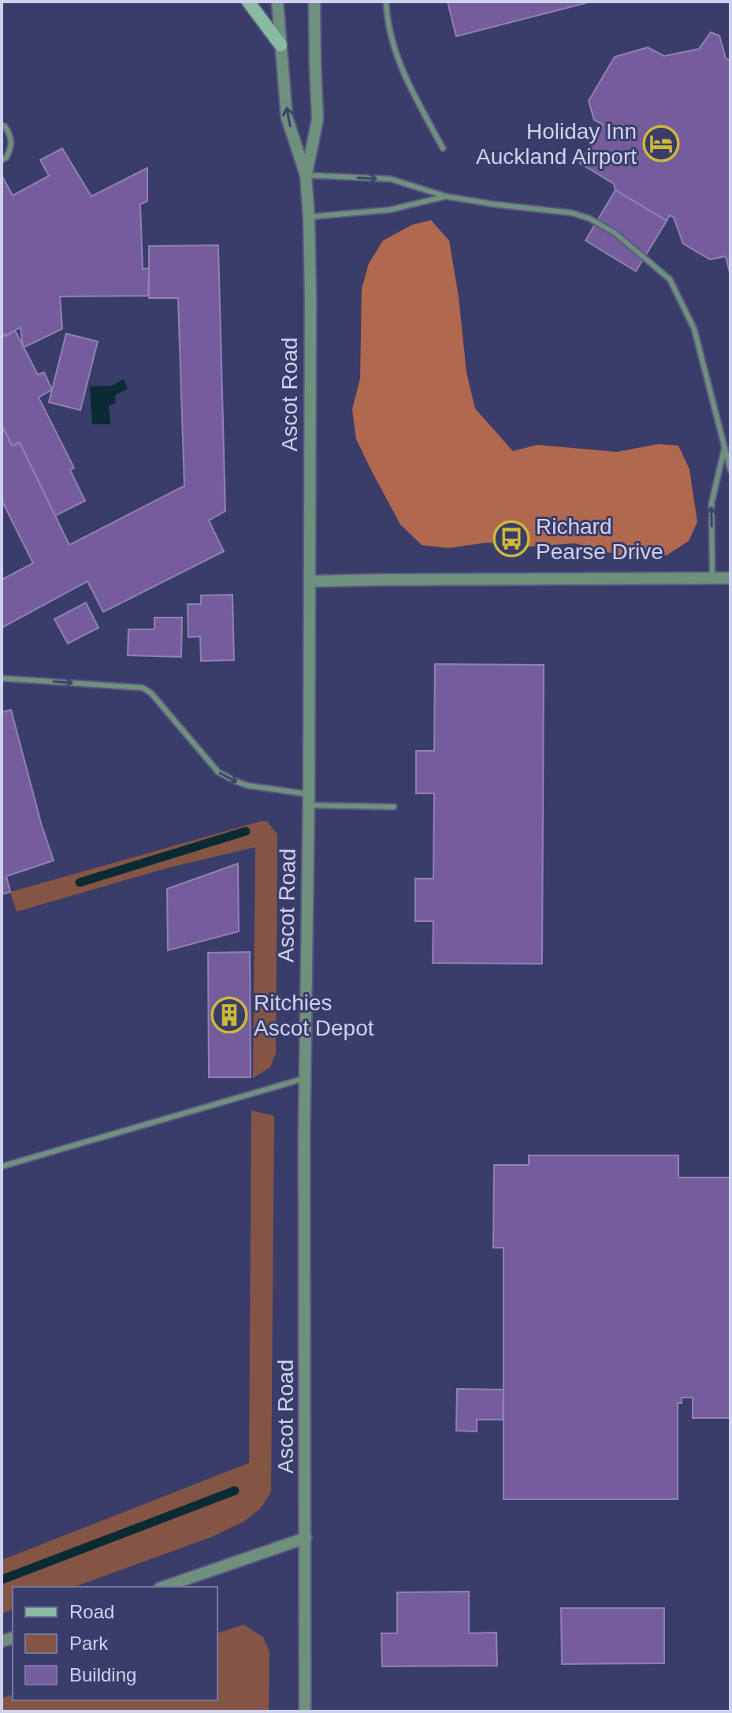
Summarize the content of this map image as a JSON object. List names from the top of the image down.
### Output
{
  "streets": {
    "street": ["Ascot Road"]
  },
  "places": {
    "hotel": ["Holiday Inn Auckland Airport"],
    "bus stop": ["Richard Pearse Drive"],
    "building": ["Ritchies Ascot Depot"]
  },
  "legend": ["Road", "Park", "Building"]
}
